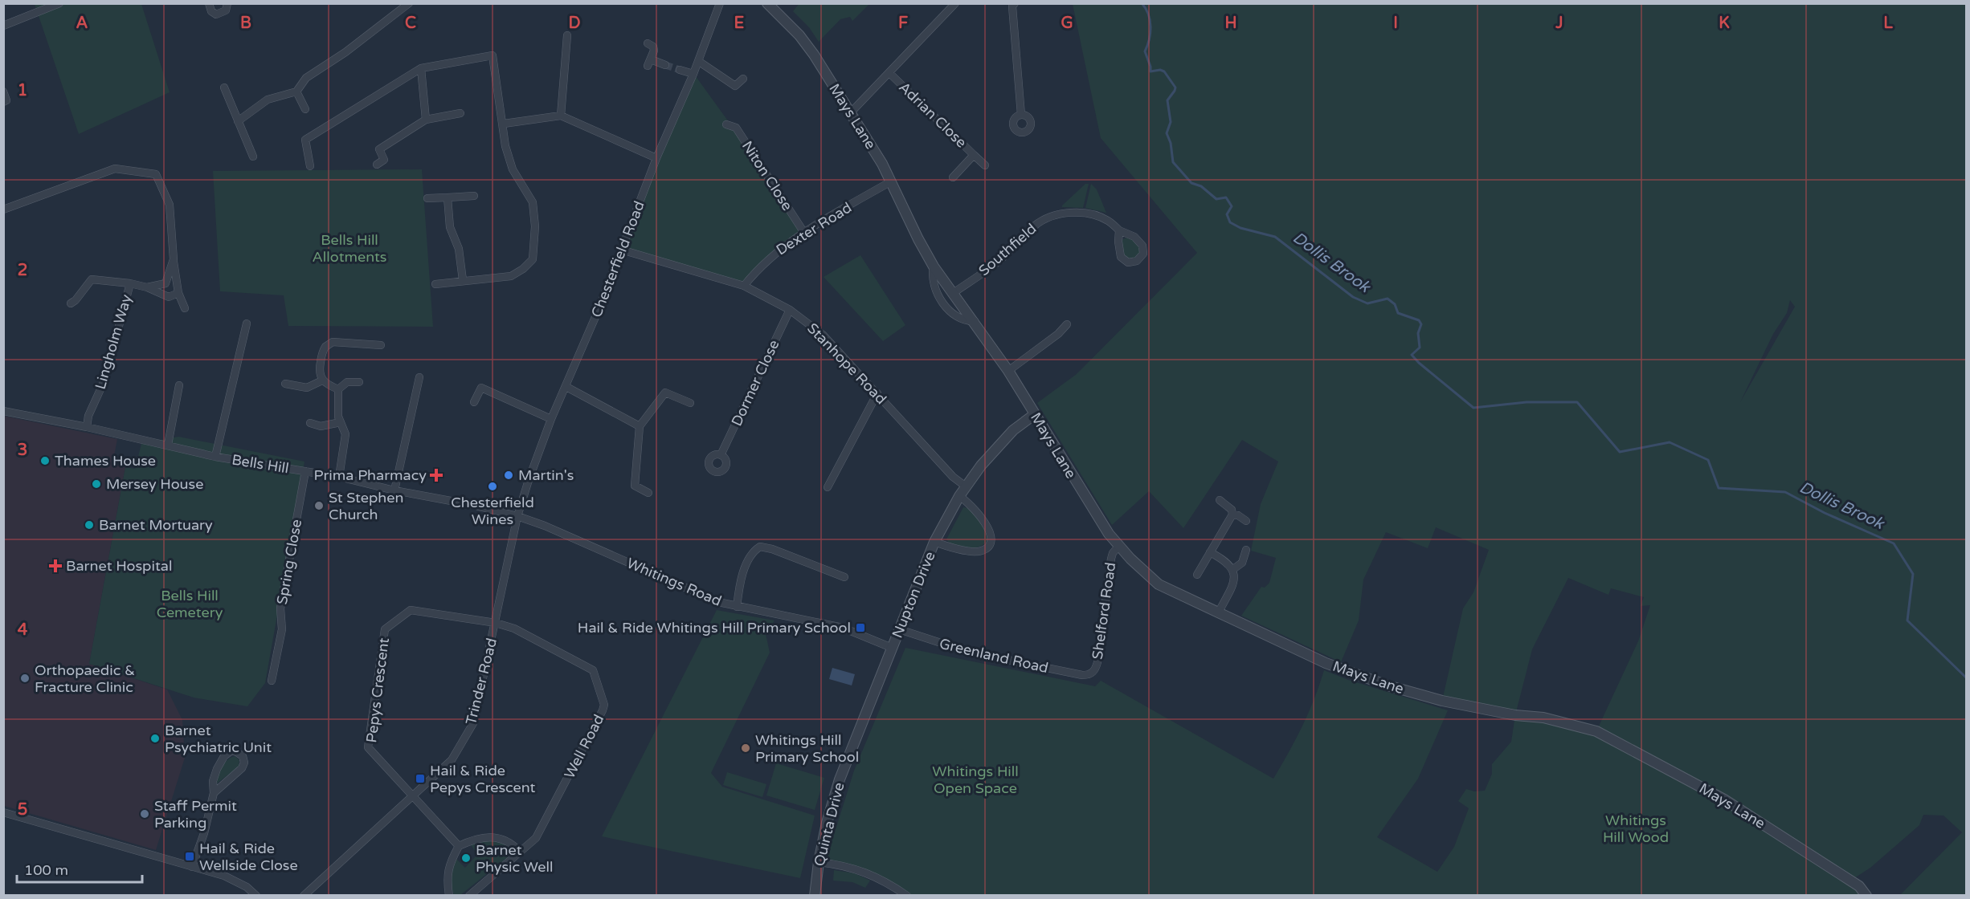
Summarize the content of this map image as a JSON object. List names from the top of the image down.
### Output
{
  "streets": {
    "street": [
      "Adrian Close",
      "Mays Lane",
      "Niton Close",
      "Dexter Road",
      "Southfield",
      "Chesterfield Road",
      "Lingholm Way",
      "Stanhope Road",
      "Dormer Close",
      "Bells Hill",
      "Spring Close",
      "Whitings Road",
      "Nupton Drive",
      "Shelford Road",
      "Greenland Road",
      "Trinder Road",
      "Pepys Crescent",
      "Well Road",
      "Quinta Drive"
    ]
  },
  "crossings": [
    ["Mays Lane", "Dexter Road"],
    ["Mays Lane", "Southfield"],
    ["Mays Lane", "Nupton Drive"],
    ["Mays Lane", "Shelford Road"],
    ["Niton Close", "Dexter Road"],
    ["Dexter Road", "Stanhope Road"],
    ["Chesterfield Road", "Stanhope Road"],
    ["Chesterfield Road", "Bells Hill"],
    ["Chesterfield Road", "Whitings Road"],
    ["Chesterfield Road", "Trinder Road"],
    ["Lingholm Way", "Bells Hill"],
    ["Stanhope Road", "Dormer Close"],
    ["Stanhope Road", "Nupton Drive"],
    ["Bells Hill", "Spring Close"],
    ["Bells Hill", "Whitings Road"],
    ["Bells Hill", "Trinder Road"],
    ["Whitings Road", "Nupton Drive"],
    ["Whitings Road", "Trinder Road"],
    ["Whitings Road", "Quinta Drive"],
    ["Nupton Drive", "Greenland Road"],
    ["Nupton Drive", "Quinta Drive"],
    ["Shelford Road", "Greenland Road"],
    ["Trinder Road", "Pepys Crescent"],
    ["Trinder Road", "Well Road"],
    ["Pepys Crescent", "Well Road"]
  ],
  "water": ["Dollis Brook"],
  "parks": [
    "Bells Hill Allotments",
    "Bells Hill Cemetery",
    "Whitings Hill Open Space",
    "Whitings Hill Wood"
  ],
  "places": {
    "other": [
      "Thames House",
      "Martin's",
      "Mersey House",
      "Chesterfield Wines",
      "St Stephen Church",
      "Barnet Mortuary",
      "Orthopaedic & Fracture Clinic",
      "Barnet Psychiatric Unit",
      "Whitings Hill Primary School",
      "Staff Permit Parking",
      "Barnet Physic Well"
    ],
    "health": ["Prima Pharmacy", "Barnet Hospital"],
    "transit": ["Hail & Ride Whitings Hill Primary School", "Hail & Ride Pepys Crescent", "Hail & Ride Wellside Close"]
  },
  "scale_bar": "100 m",
  "grid": {
    "columns": [
      "A",
      "B",
      "C",
      "D",
      "E",
      "F",
      "G",
      "H",
      "I",
      "J",
      "K",
      "L"
    ],
    "rows": [
      "1",
      "2",
      "3",
      "4",
      "5"
    ]
  }
}
